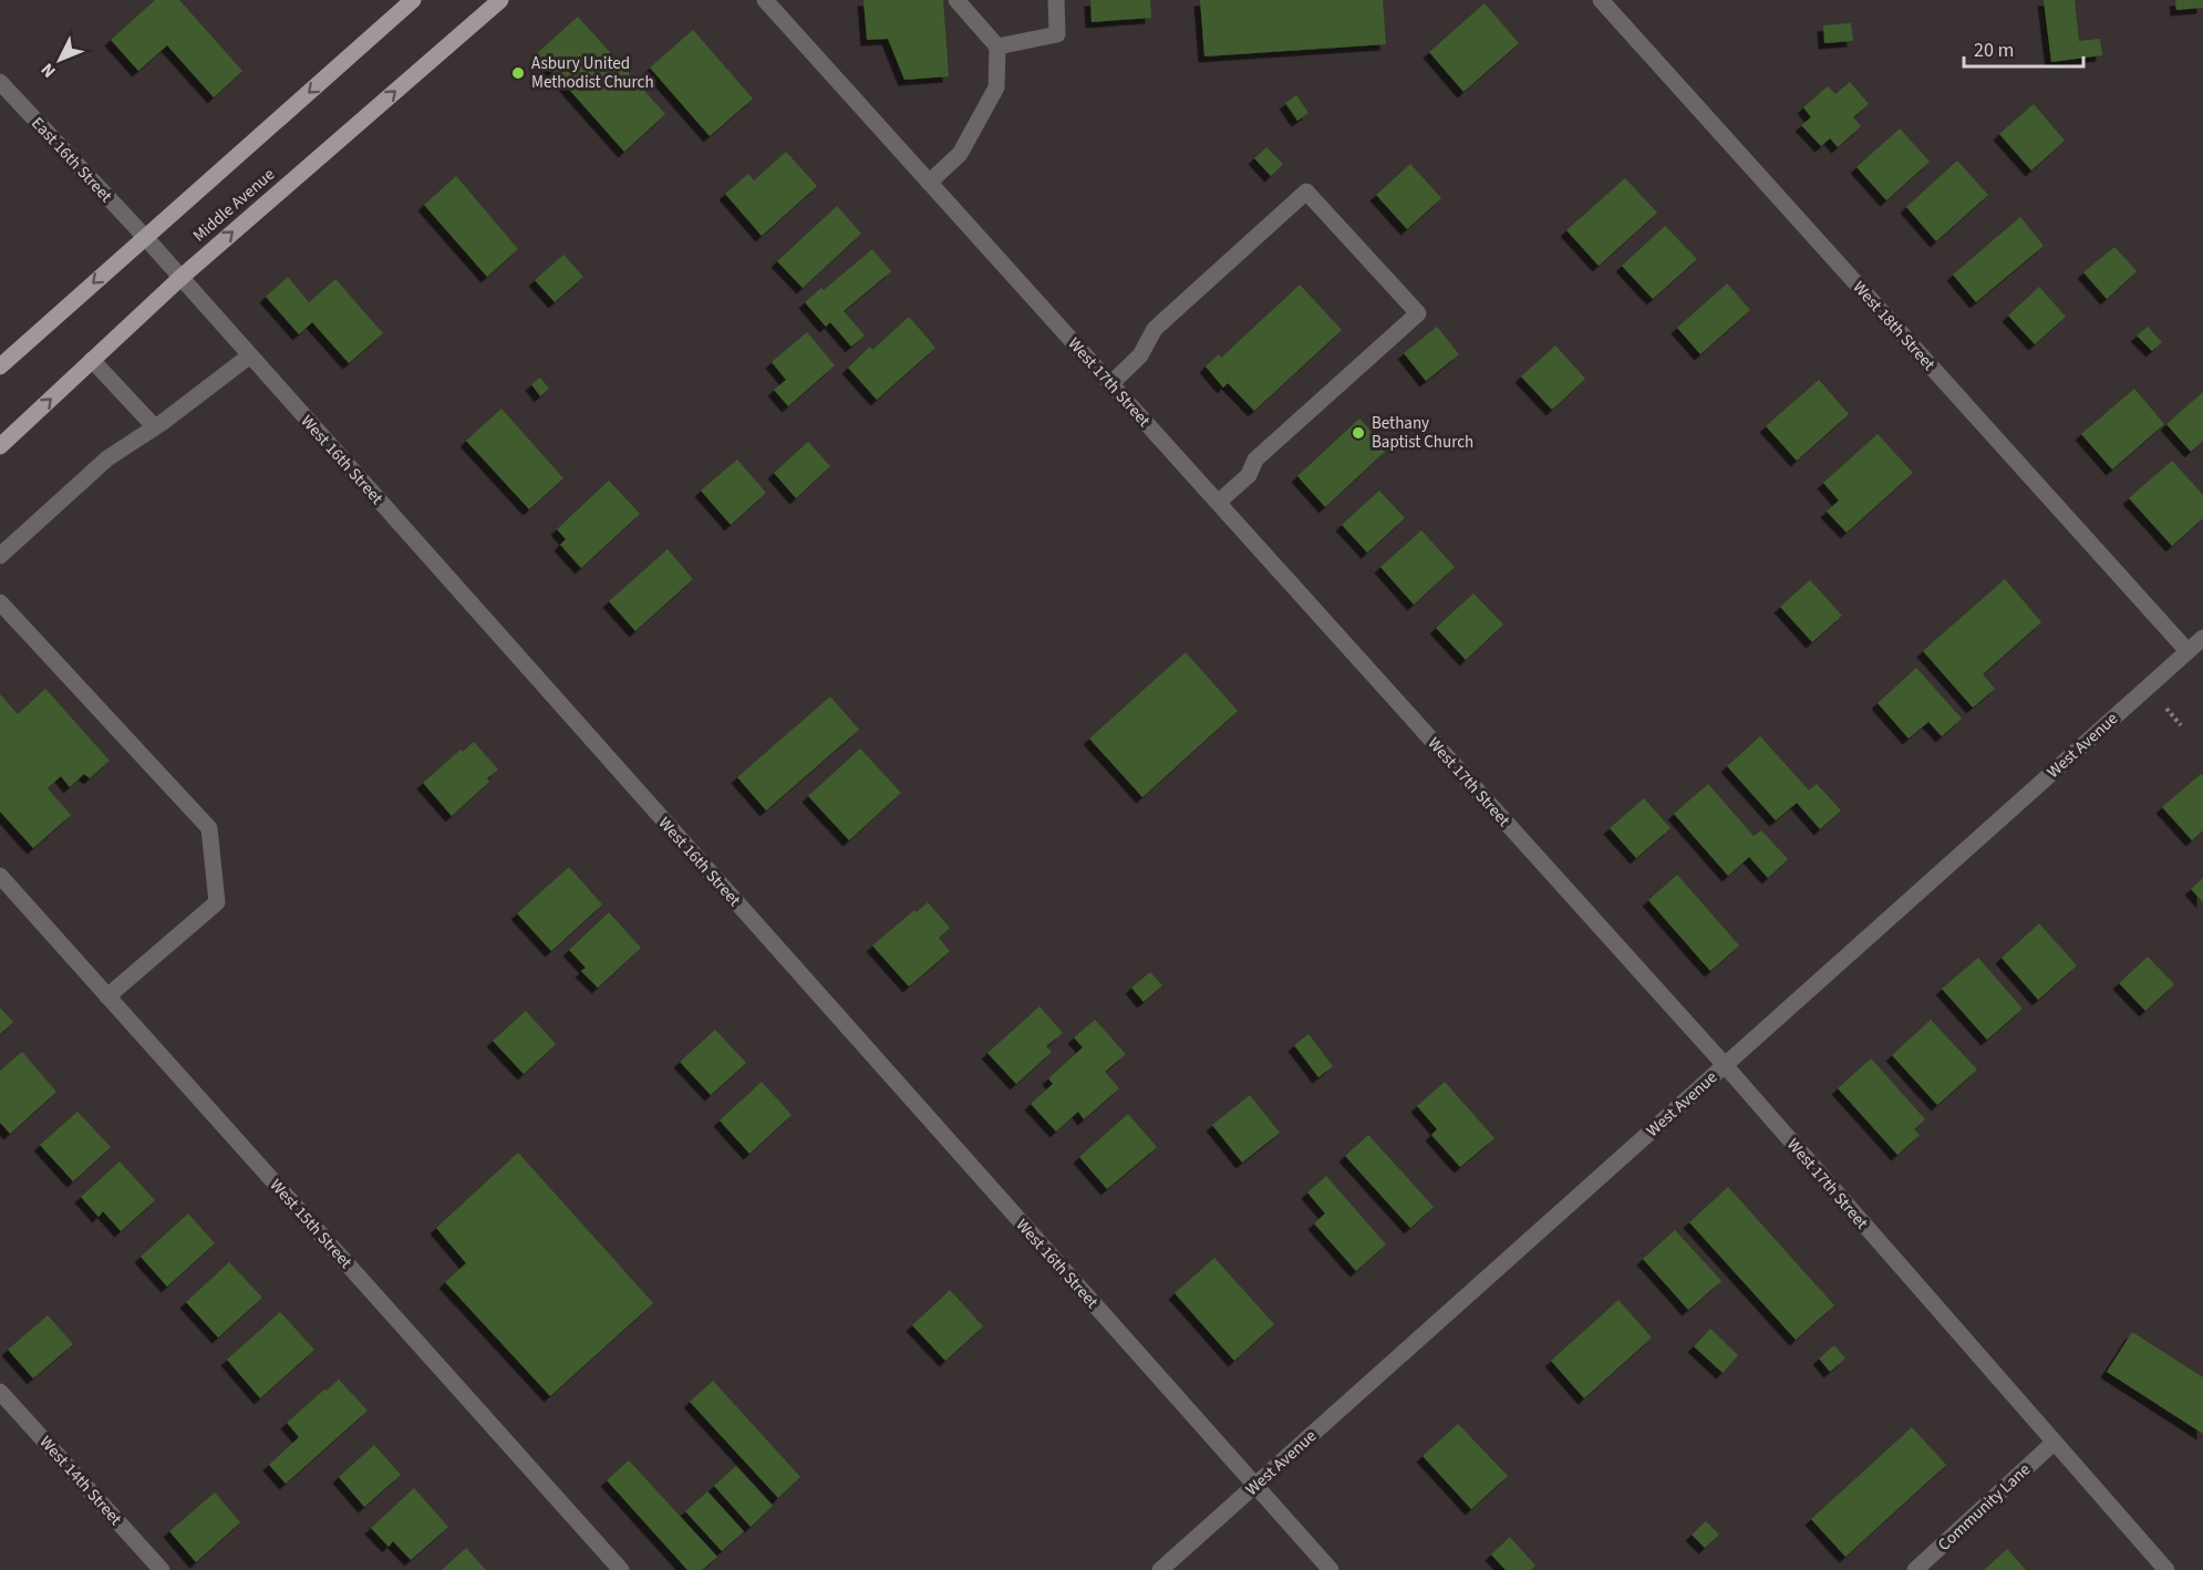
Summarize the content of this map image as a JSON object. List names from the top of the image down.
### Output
{
  "streets": {
    "main road": ["Middle Avenue"],
    "street": [
      "East 16th Street",
      "West 18th Street",
      "West 17th Street",
      "West 16th Street",
      "West Avenue",
      "West 15th Street",
      "West 14th Street",
      "Community Lane"
    ]
  },
  "crossings": [
    ["East 16th Street", "Middle Avenue"],
    ["East 16th Street", "West 16th Street"],
    ["Middle Avenue", "West 16th Street"],
    ["West 18th Street", "West Avenue"],
    ["West 17th Street", "West Avenue"],
    ["West 17th Street", "Community Lane"],
    ["West 16th Street", "West Avenue"]
  ],
  "places": ["Asbury United Methodist Church", "Bethany Baptist Church"],
  "scale_bar": "20 m",
  "north": "bottom left"
}
